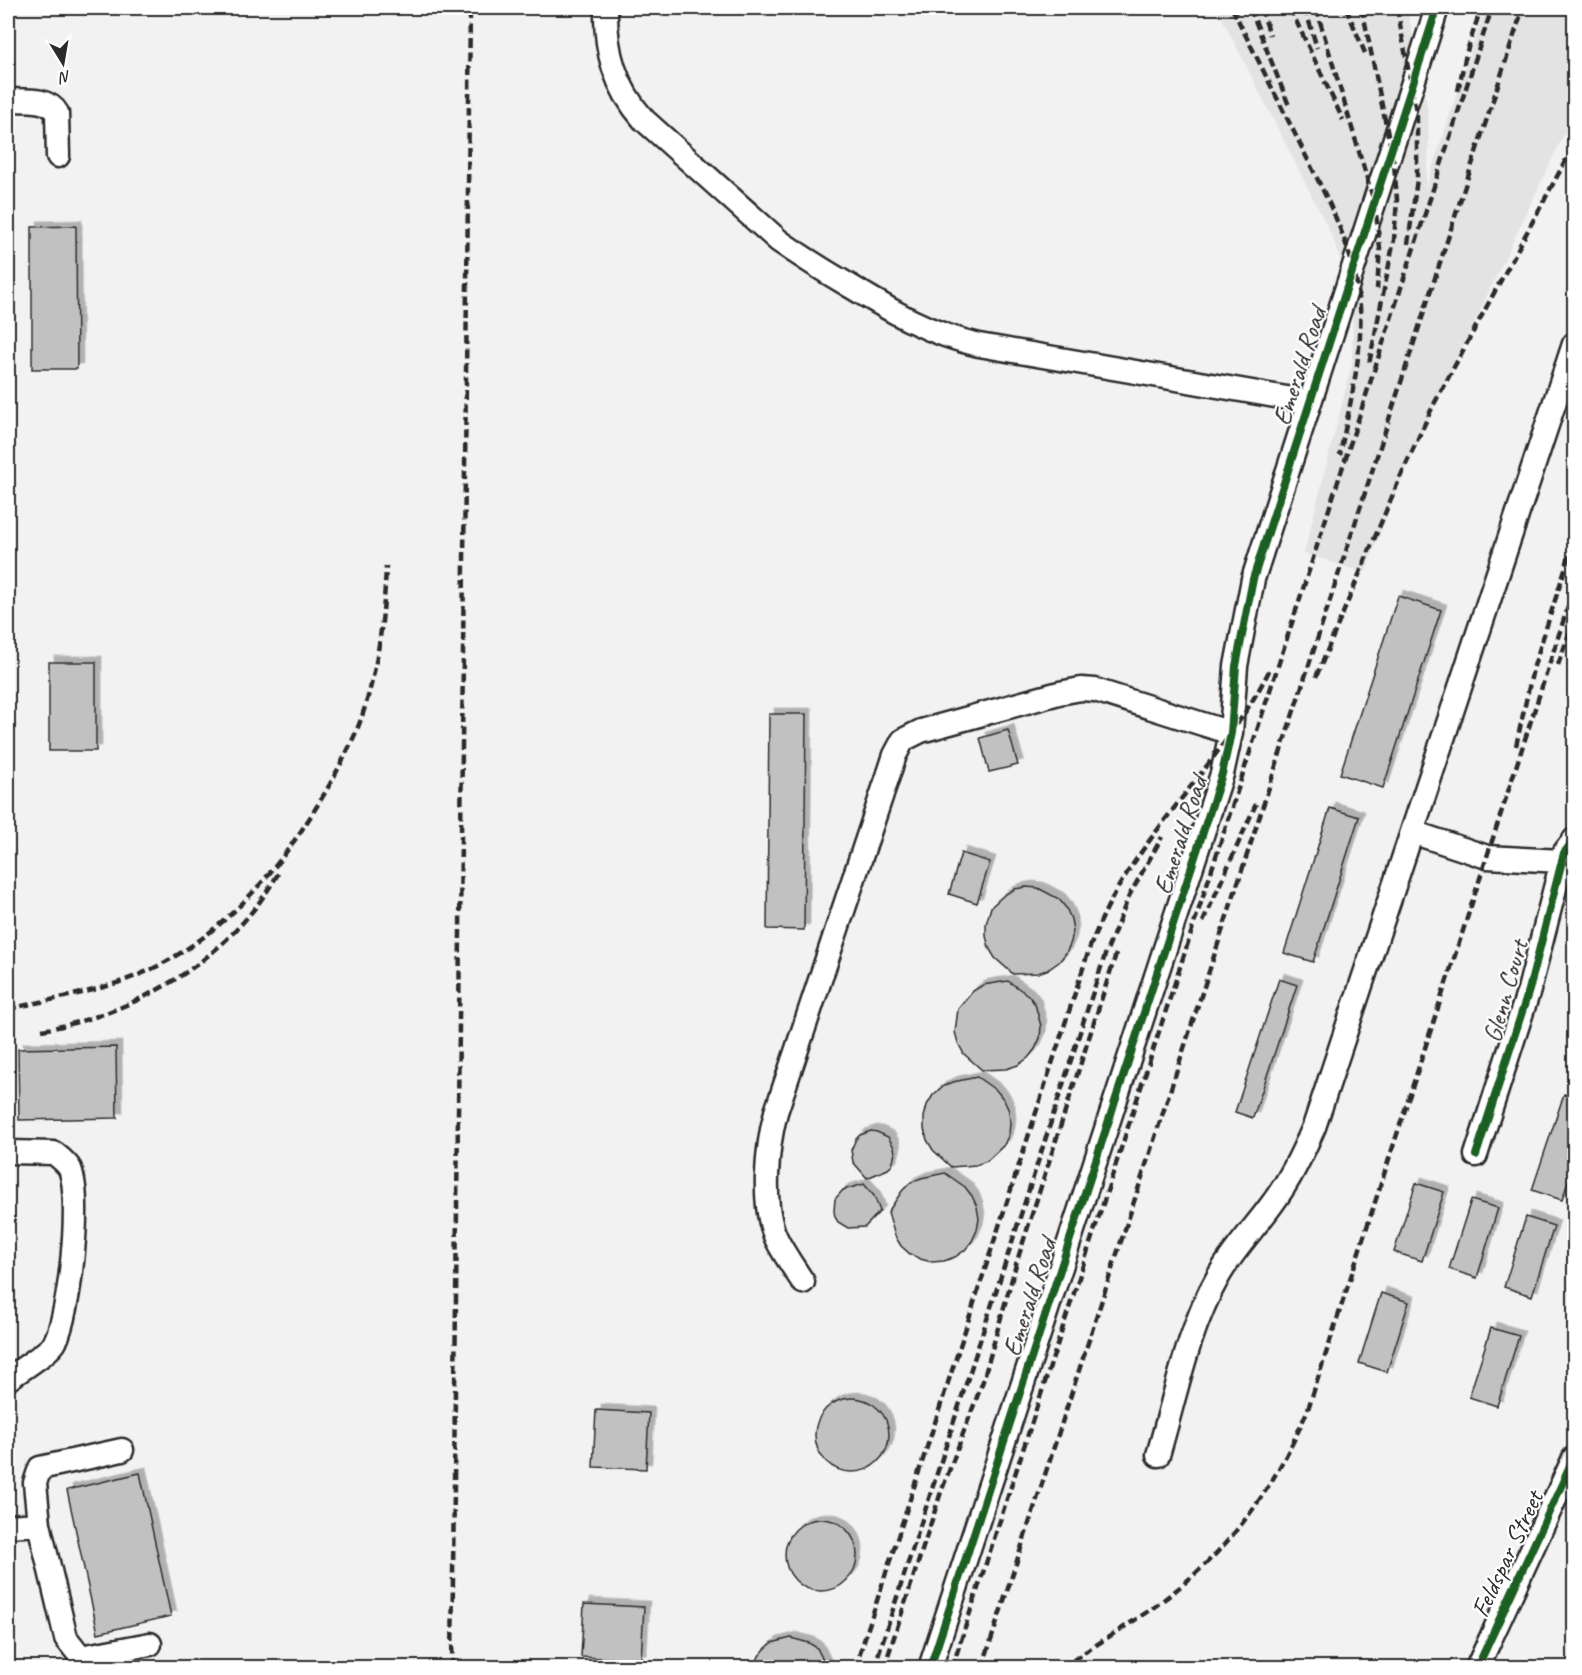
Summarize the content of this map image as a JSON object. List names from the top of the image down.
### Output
{
  "streets": {
    "street": ["Emerald Road", "Glenn Court", "Feldspar Street"]
  },
  "north": "bottom"
}
